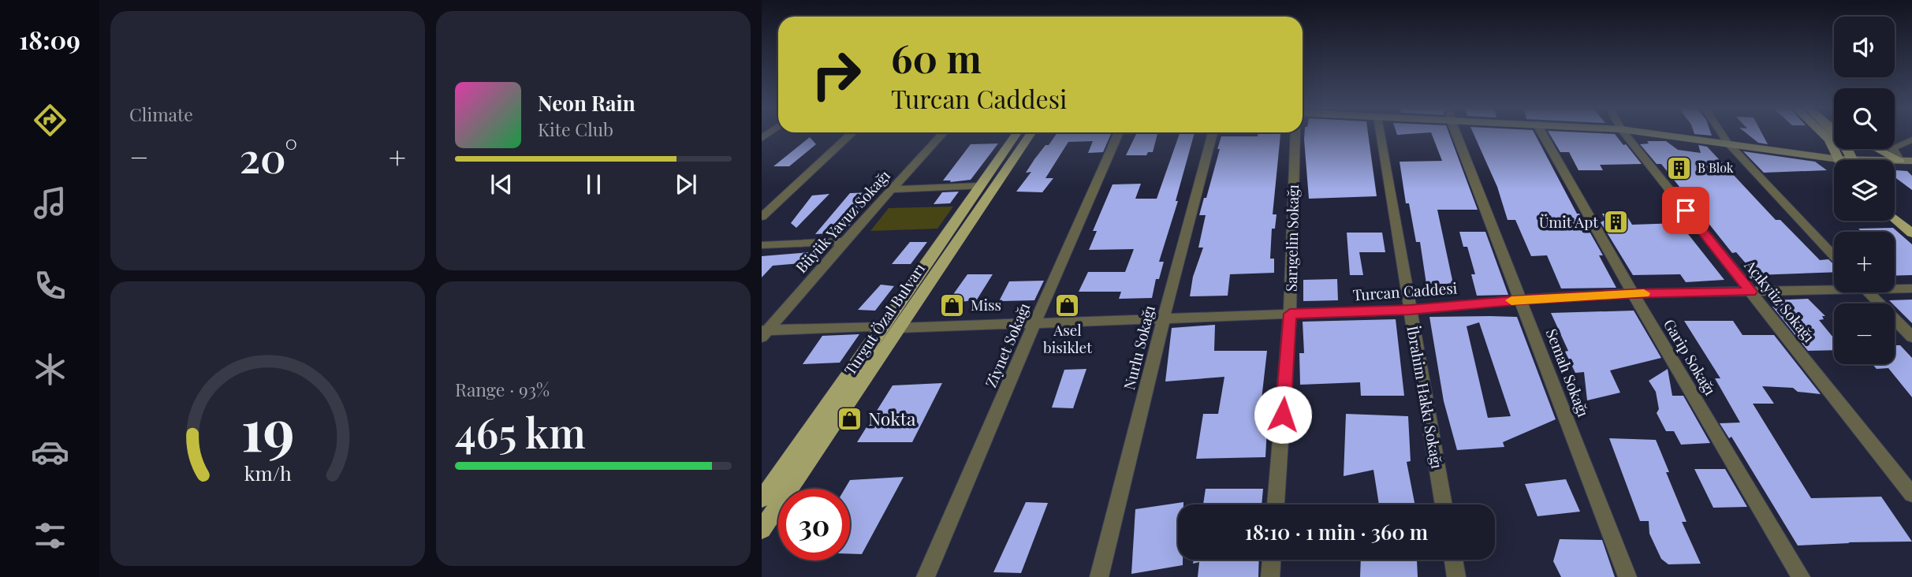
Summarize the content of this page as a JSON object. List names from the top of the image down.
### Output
{
  "streets": {
    "main road": ["Turgut Özal Bulvarı"],
    "street": [
      "Büyük Yavuz Sokağı",
      "Sarıgelin Sokağı",
      "Turcan Caddesi",
      "Açıkyüz Sokağı",
      "Ziynet Sokağı",
      "Nurlu Sokağı",
      "Garip Sokağı",
      "Semah Sokağı",
      "İbrahim Hakkı Sokağı"
    ]
  },
  "crossings": [
    ["Sarıgelin Sokağı", "Turcan Caddesi"],
    ["Turcan Caddesi", "Açıkyüz Sokağı"],
    ["Turcan Caddesi", "Turgut Özal Bulvarı"],
    ["Turcan Caddesi", "Ziynet Sokağı"],
    ["Turcan Caddesi", "Nurlu Sokağı"],
    ["Turcan Caddesi", "Garip Sokağı"],
    ["Turcan Caddesi", "Semah Sokağı"],
    ["Turcan Caddesi", "İbrahim Hakkı Sokağı"]
  ],
  "places": {
    "building": ["B Blok", "Ümit Apt"],
    "shop": ["Miss", "Asel bisiklet", "Nokta"]
  },
  "page": {
    "tabs": "18:09",
    "tile": [
      "Climate",
      ["Range · 93%", "465 km"]
    ],
    "map_buttons": ["+", "−"],
    "turn": ["60 m", "Turcan Caddesi"],
    "song": ["Neon Rain", "Kite Club"],
    "heat": ["−", "20°", "+"],
    "limit": "30",
    "trip": "18:10 · 1 min · 360 m",
    "gauge": ["19", "km/h"]
  }
}
